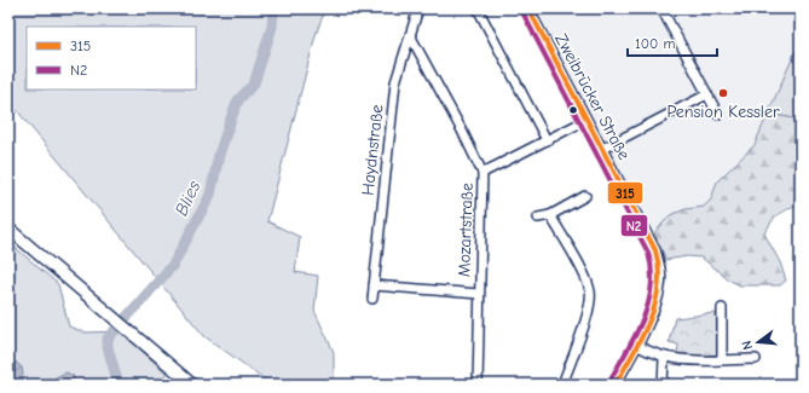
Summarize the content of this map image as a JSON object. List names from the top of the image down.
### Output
{
  "streets": {
    "street": ["Zweibrücker Straße", "Haydnstraße", "Mozartstraße"]
  },
  "crossings": [
    ["Haydnstraße", "Mozartstraße"]
  ],
  "water": ["Blies"],
  "places": ["Pension Kessler"],
  "lines": ["transit line 315", "transit line N2"],
  "legend": ["315", "N2"],
  "scale_bar": "100 m",
  "north": "left"
}
